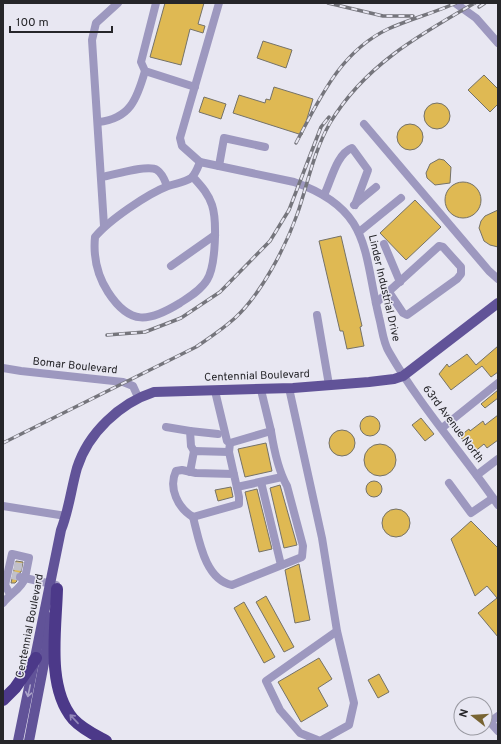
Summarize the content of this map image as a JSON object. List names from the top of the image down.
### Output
{
  "streets": {
    "main road": ["Centennial Boulevard"],
    "street": ["Linder Industrial Drive", "Bomar Boulevard", "63rd Avenue North"]
  },
  "crossings": [
    ["Linder Industrial Drive", "Centennial Boulevard"],
    ["Linder Industrial Drive", "63rd Avenue North"],
    ["Bomar Boulevard", "Centennial Boulevard"],
    ["Centennial Boulevard", "63rd Avenue North"]
  ],
  "scale_bar": "100 m",
  "north": "left"
}
